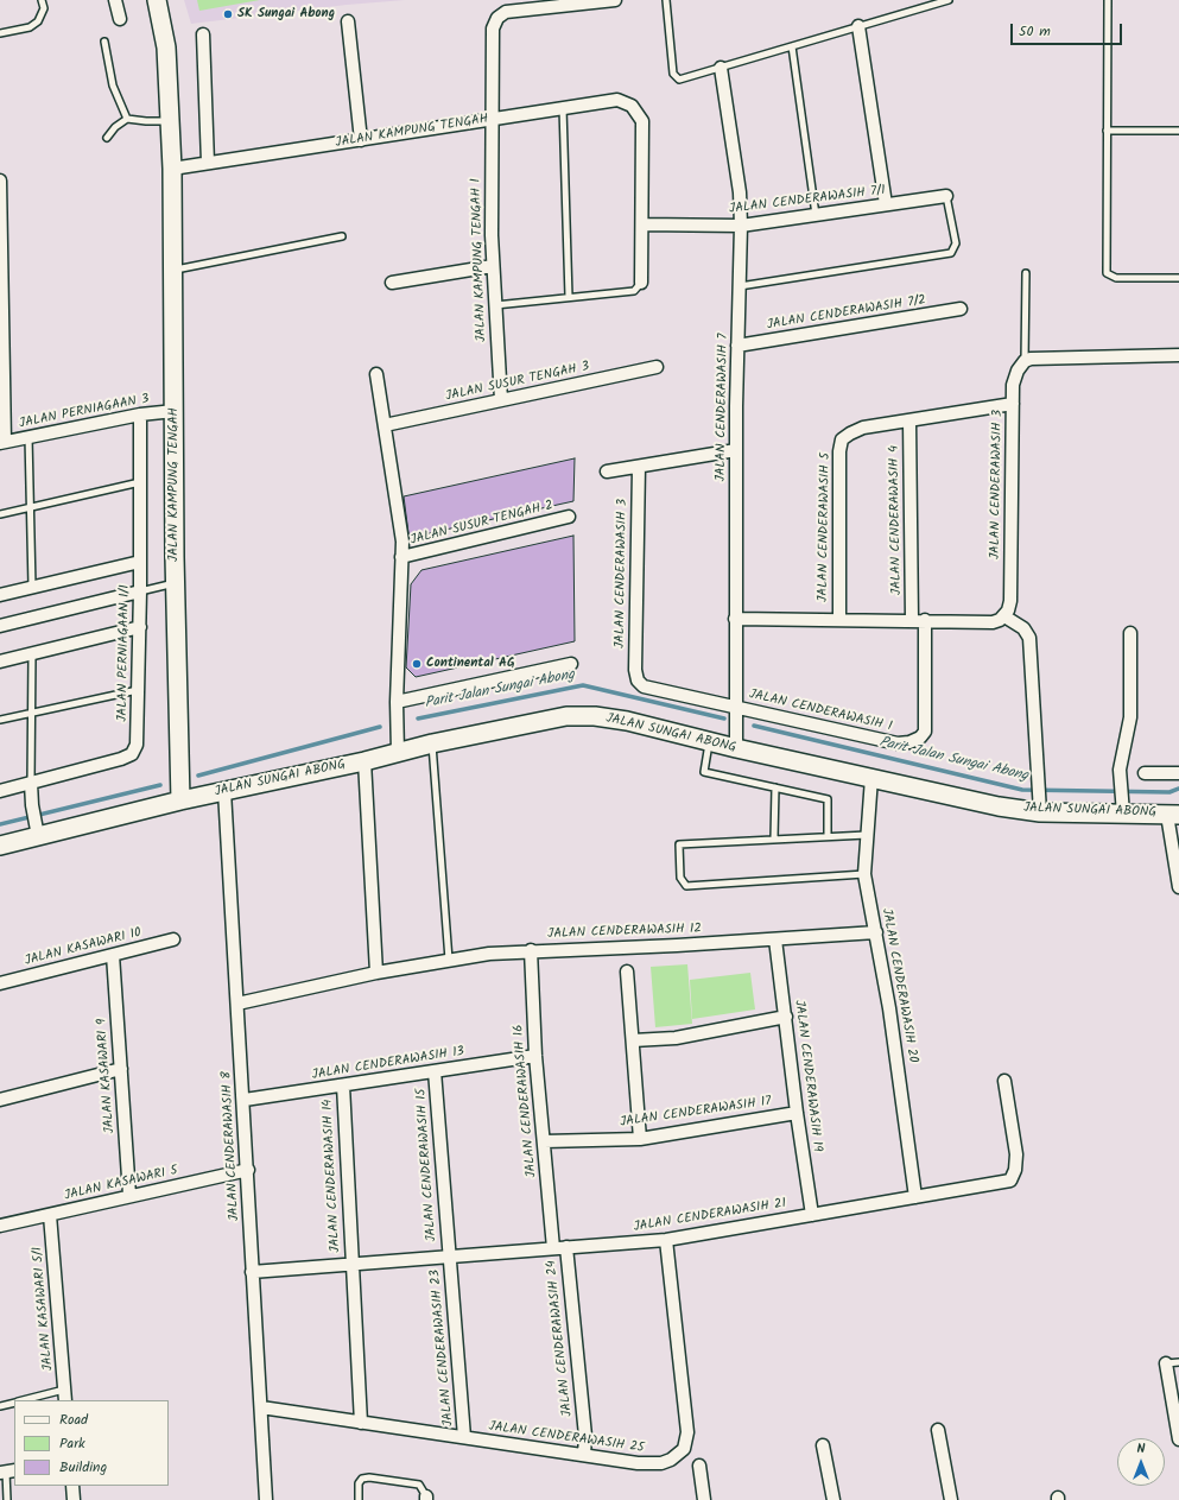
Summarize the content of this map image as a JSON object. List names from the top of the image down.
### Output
{
  "streets": {
    "street": [
      "JALAN KAMPUNG TENGAH",
      "JALAN CENDERAWASIH 7/1",
      "JALAN KAMPUNG TENGAH 1",
      "JALAN CENDERAWASIH 7/2",
      "JALAN SUSUR TENGAH 3",
      "JALAN CENDERAWASIH 7",
      "JALAN PERNIAGAAN 3",
      "JALAN CENDERAWASIH 3",
      "JALAN CENDERAWASIH 4",
      "JALAN SUSUR TENGAH 2",
      "JALAN CENDERAWASIH 5",
      "JALAN PERNIAGAAN 1/1",
      "JALAN CENDERAWASIH 1",
      "JALAN SUNGAI ABONG",
      "JALAN CENDERAWASIH 12",
      "JALAN KASAWARI 10",
      "JALAN CENDERAWASIH 20",
      "JALAN CENDERAWASIH 13",
      "JALAN KASAWARI 9",
      "JALAN CENDERAWASIH 19",
      "JALAN CENDERAWASIH 16",
      "JALAN CENDERAWASIH 17",
      "JALAN CENDERAWASIH 8",
      "JALAN CENDERAWASIH 15",
      "JALAN CENDERAWASIH 14",
      "JALAN KASAWARI 5",
      "JALAN CENDERAWASIH 21",
      "JALAN KASAWARI 5/1",
      "JALAN CENDERAWASIH 24",
      "JALAN CENDERAWASIH 23",
      "JALAN CENDERAWASIH 25"
    ]
  },
  "crossings": [
    ["JALAN KAMPUNG TENGAH", "JALAN CENDERAWASIH 7/1"],
    ["JALAN KAMPUNG TENGAH", "JALAN KAMPUNG TENGAH 1"],
    ["JALAN KAMPUNG TENGAH", "JALAN PERNIAGAAN 3"],
    ["JALAN KAMPUNG TENGAH", "JALAN SUNGAI ABONG"],
    ["JALAN CENDERAWASIH 7/1", "JALAN CENDERAWASIH 7"],
    ["JALAN KAMPUNG TENGAH 1", "JALAN SUSUR TENGAH 3"],
    ["JALAN CENDERAWASIH 7/2", "JALAN CENDERAWASIH 7"],
    ["JALAN CENDERAWASIH 7", "JALAN CENDERAWASIH 1"],
    ["JALAN CENDERAWASIH 7", "JALAN SUNGAI ABONG"],
    ["JALAN PERNIAGAAN 3", "JALAN PERNIAGAAN 1/1"],
    ["JALAN CENDERAWASIH 3", "JALAN CENDERAWASIH 5"],
    ["JALAN CENDERAWASIH 3", "JALAN CENDERAWASIH 1"],
    ["JALAN CENDERAWASIH 4", "JALAN CENDERAWASIH 5"],
    ["JALAN SUNGAI ABONG", "JALAN CENDERAWASIH 20"],
    ["JALAN SUNGAI ABONG", "JALAN CENDERAWASIH 8"],
    ["JALAN CENDERAWASIH 12", "JALAN CENDERAWASIH 20"],
    ["JALAN CENDERAWASIH 12", "JALAN CENDERAWASIH 19"],
    ["JALAN CENDERAWASIH 12", "JALAN CENDERAWASIH 16"],
    ["JALAN CENDERAWASIH 12", "JALAN CENDERAWASIH 8"],
    ["JALAN KASAWARI 10", "JALAN KASAWARI 9"],
    ["JALAN CENDERAWASIH 20", "JALAN CENDERAWASIH 21"],
    ["JALAN CENDERAWASIH 13", "JALAN CENDERAWASIH 16"],
    ["JALAN CENDERAWASIH 13", "JALAN CENDERAWASIH 8"],
    ["JALAN CENDERAWASIH 13", "JALAN CENDERAWASIH 15"],
    ["JALAN CENDERAWASIH 13", "JALAN CENDERAWASIH 14"],
    ["JALAN KASAWARI 9", "JALAN KASAWARI 5"],
    ["JALAN CENDERAWASIH 19", "JALAN CENDERAWASIH 17"],
    ["JALAN CENDERAWASIH 19", "JALAN CENDERAWASIH 21"],
    ["JALAN CENDERAWASIH 16", "JALAN CENDERAWASIH 17"],
    ["JALAN CENDERAWASIH 16", "JALAN CENDERAWASIH 21"],
    ["JALAN CENDERAWASIH 8", "JALAN KASAWARI 5"],
    ["JALAN CENDERAWASIH 8", "JALAN CENDERAWASIH 21"],
    ["JALAN CENDERAWASIH 8", "JALAN CENDERAWASIH 25"],
    ["JALAN CENDERAWASIH 15", "JALAN CENDERAWASIH 21"],
    ["JALAN CENDERAWASIH 15", "JALAN CENDERAWASIH 23"],
    ["JALAN CENDERAWASIH 14", "JALAN CENDERAWASIH 21"],
    ["JALAN CENDERAWASIH 14", "JALAN CENDERAWASIH 25"],
    ["JALAN KASAWARI 5", "JALAN KASAWARI 5/1"],
    ["JALAN CENDERAWASIH 21", "JALAN CENDERAWASIH 24"],
    ["JALAN CENDERAWASIH 21", "JALAN CENDERAWASIH 23"],
    ["JALAN CENDERAWASIH 21", "JALAN CENDERAWASIH 25"],
    ["JALAN CENDERAWASIH 24", "JALAN CENDERAWASIH 25"],
    ["JALAN CENDERAWASIH 23", "JALAN CENDERAWASIH 25"]
  ],
  "water": ["Parit Jalan Sungai Abong"],
  "places": ["SK Sungai Abong", "Continental AG"],
  "legend": ["Road", "Park", "Building"],
  "scale_bar": "50 m",
  "north": "top"
}
